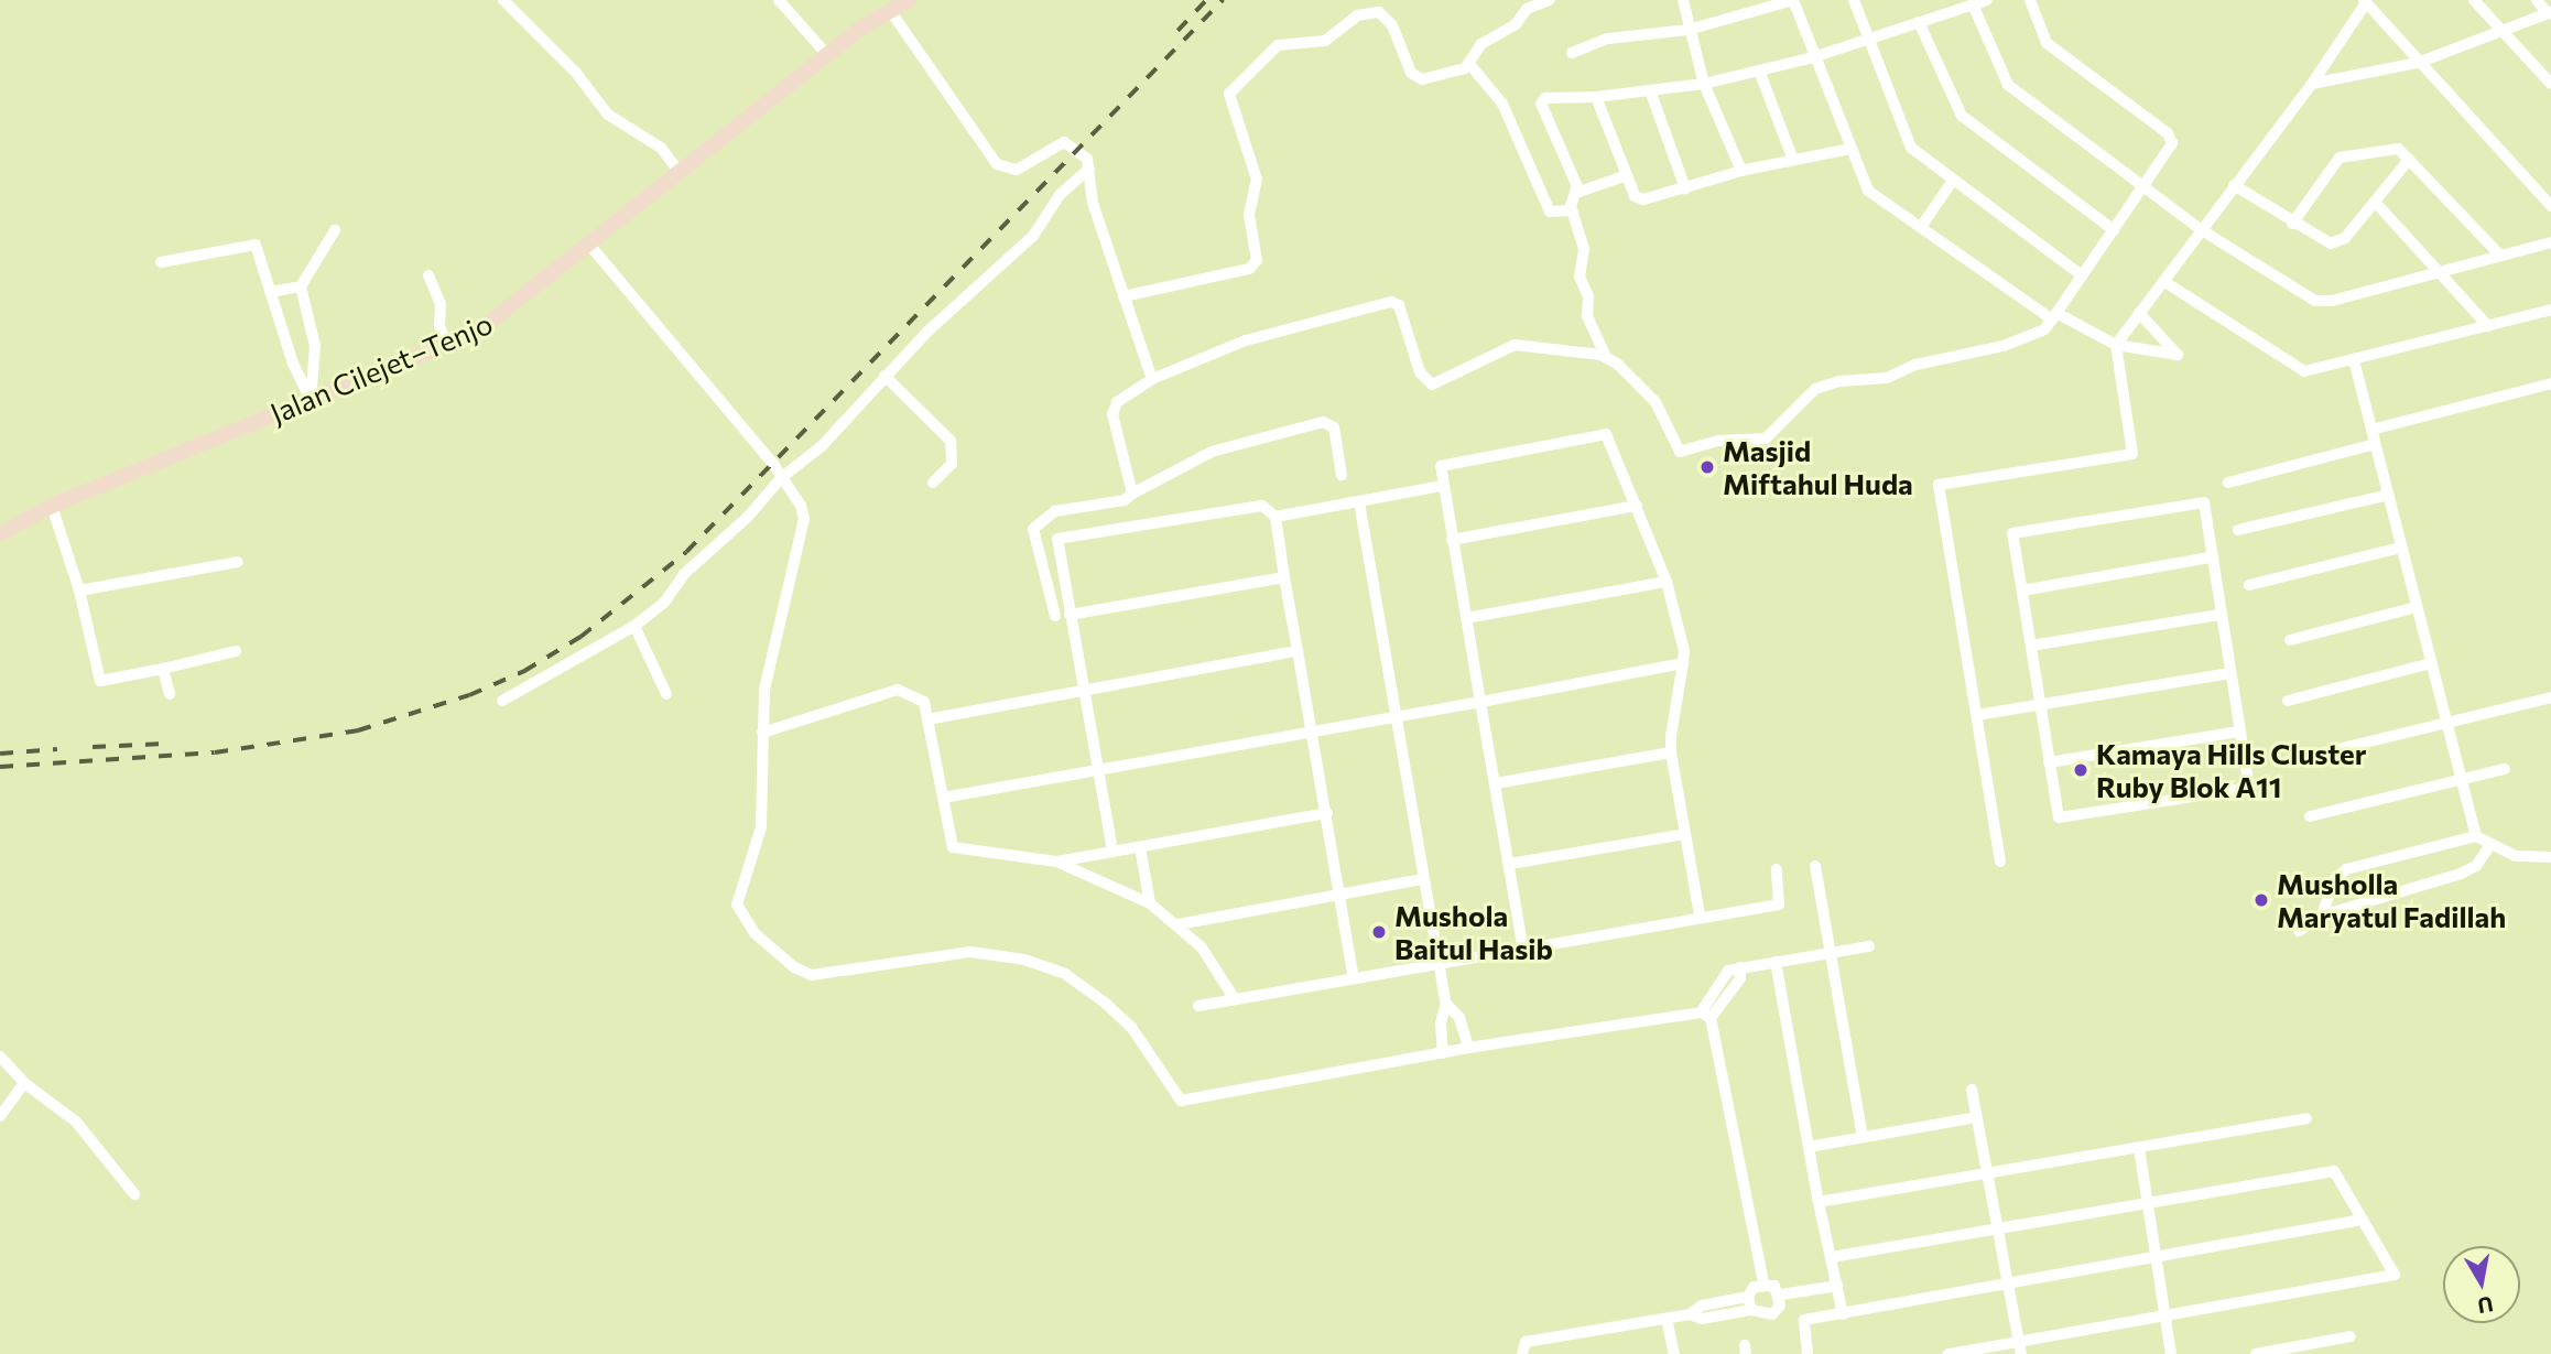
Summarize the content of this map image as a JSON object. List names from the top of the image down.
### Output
{
  "streets": {
    "main road": ["Jalan Cilejet–Tenjo"]
  },
  "places": [
    "Masjid Miftahul Huda",
    "Kamaya Hills Cluster Ruby Blok A11",
    "Musholla Maryatul Fadillah",
    "Mushola Baitul Hasib"
  ],
  "north": "bottom"
}
